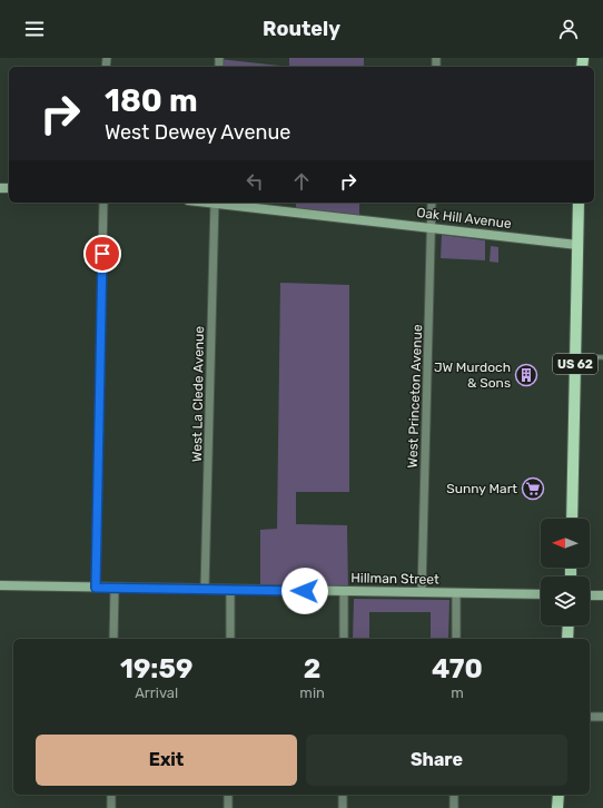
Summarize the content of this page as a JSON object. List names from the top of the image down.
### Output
{
  "streets": {
    "main road": ["US 62"],
    "street": [
      "Oak Hill Avenue",
      "West La Clede Avenue",
      "West Princeton Avenue",
      "Hillman Street"
    ]
  },
  "crossings": [
    ["Oak Hill Avenue", "US 62"],
    ["Oak Hill Avenue", "West Princeton Avenue"],
    ["West La Clede Avenue", "Hillman Street"],
    ["West Princeton Avenue", "Hillman Street"]
  ],
  "places": {
    "building": ["JW Murdoch & Sons"],
    "supermarket": ["Sunny Mart"]
  },
  "north": "left",
  "page": {
    "header": "Routely",
    "turn": ["180 m", "West Dewey Avenue"],
    "eta": [
      "19:59",
      "Arrival",
      "2",
      "min",
      "470",
      "m"
    ],
    "buttons": ["Exit", "Share"]
  }
}
